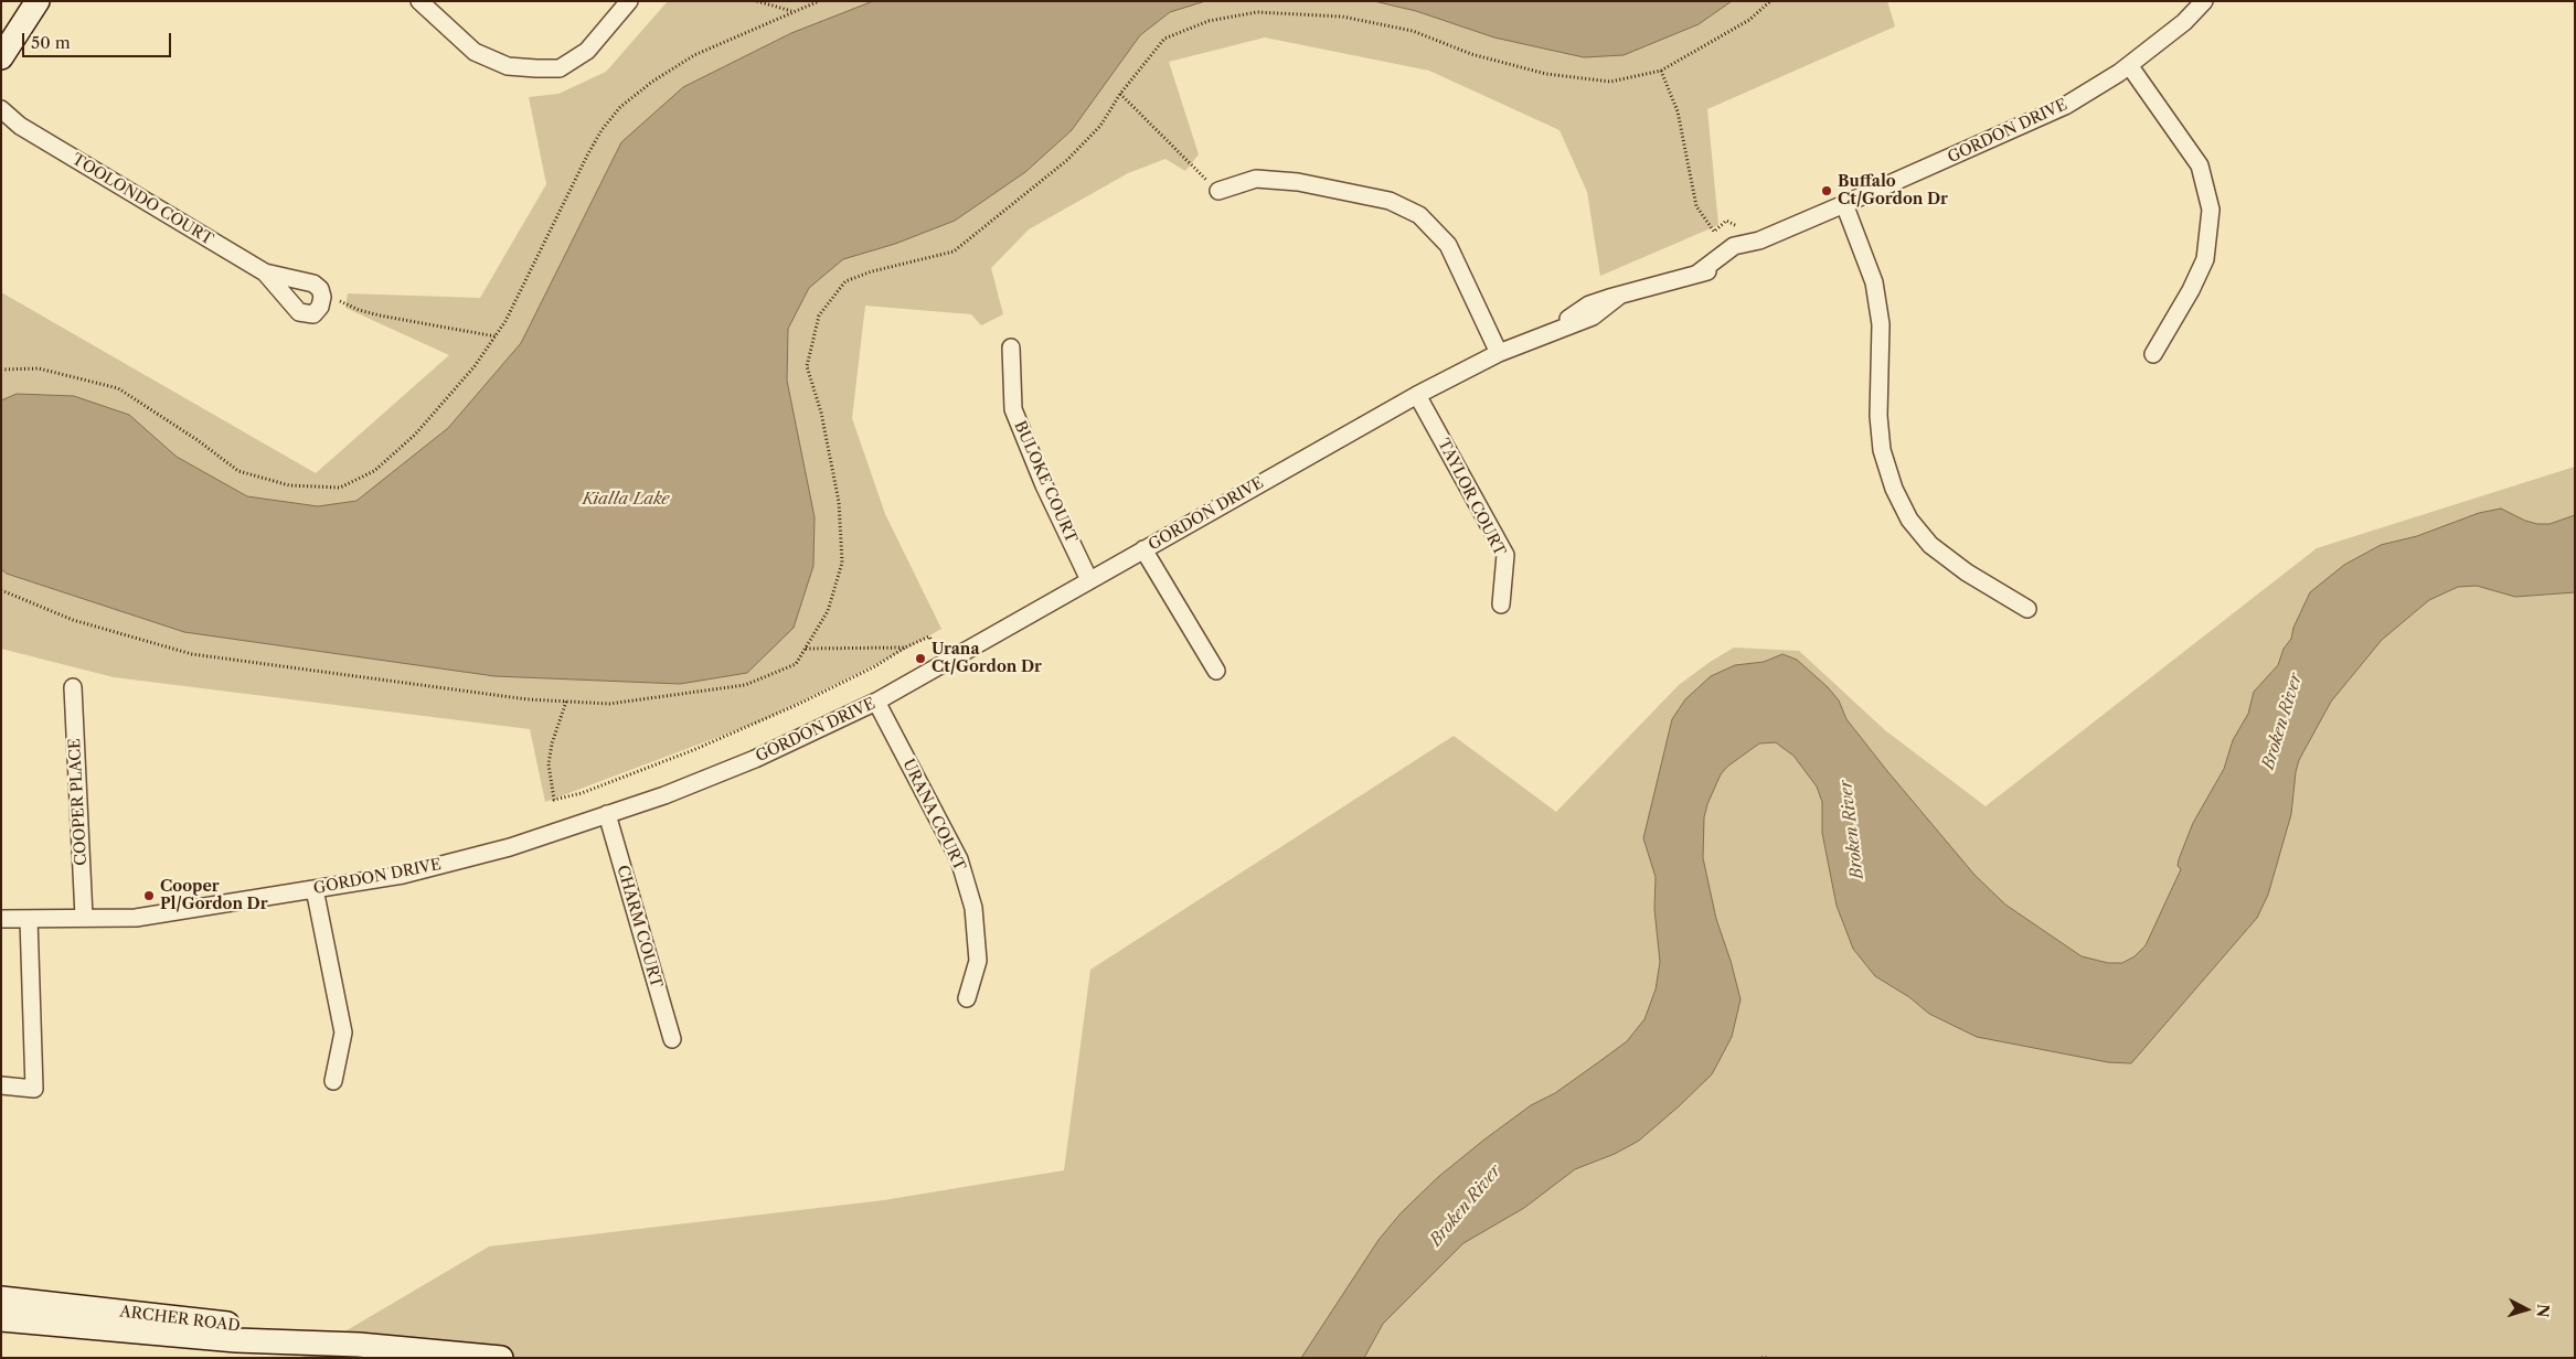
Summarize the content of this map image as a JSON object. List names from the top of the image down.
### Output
{
  "streets": {
    "main road": ["ARCHER ROAD"],
    "street": [
      "GORDON DRIVE",
      "TOOLONDO COURT",
      "BULOKE COURT",
      "TAYLOR COURT",
      "COOPER PLACE",
      "URANA COURT",
      "CHARM COURT"
    ]
  },
  "crossings": [
    ["GORDON DRIVE", "BULOKE COURT"],
    ["GORDON DRIVE", "TAYLOR COURT"],
    ["GORDON DRIVE", "COOPER PLACE"],
    ["GORDON DRIVE", "URANA COURT"],
    ["GORDON DRIVE", "CHARM COURT"]
  ],
  "water": ["Kialla Lake", "Broken River"],
  "places": ["Buffalo Ct/Gordon Dr", "Urana Ct/Gordon Dr", "Cooper Pl/Gordon Dr"],
  "scale_bar": "50 m",
  "north": "right"
}
